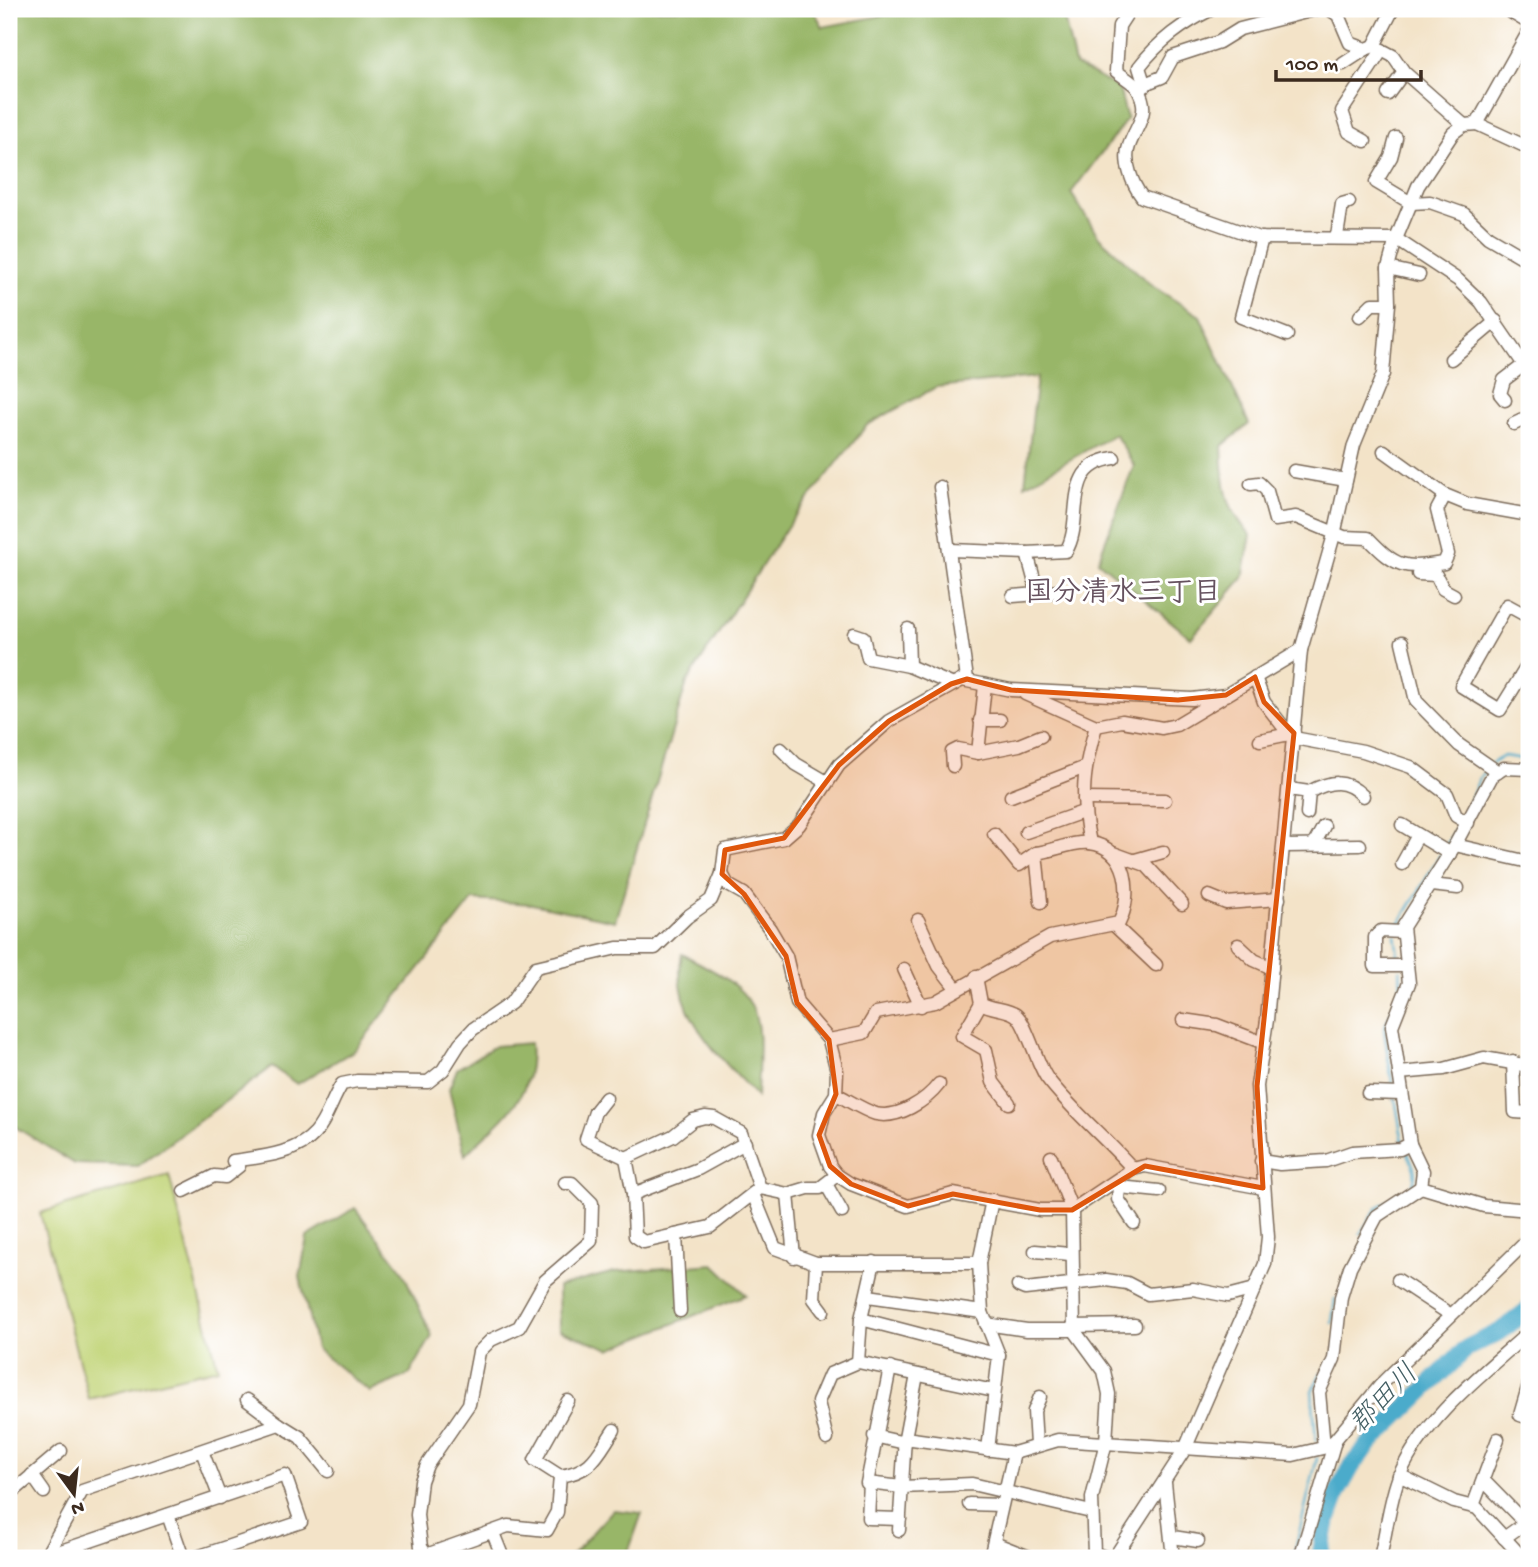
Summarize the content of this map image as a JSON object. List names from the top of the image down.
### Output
{
  "districts": ["国分清水三丁目"],
  "water": ["郡田川"],
  "scale_bar": "100 m",
  "north": "bottom"
}
